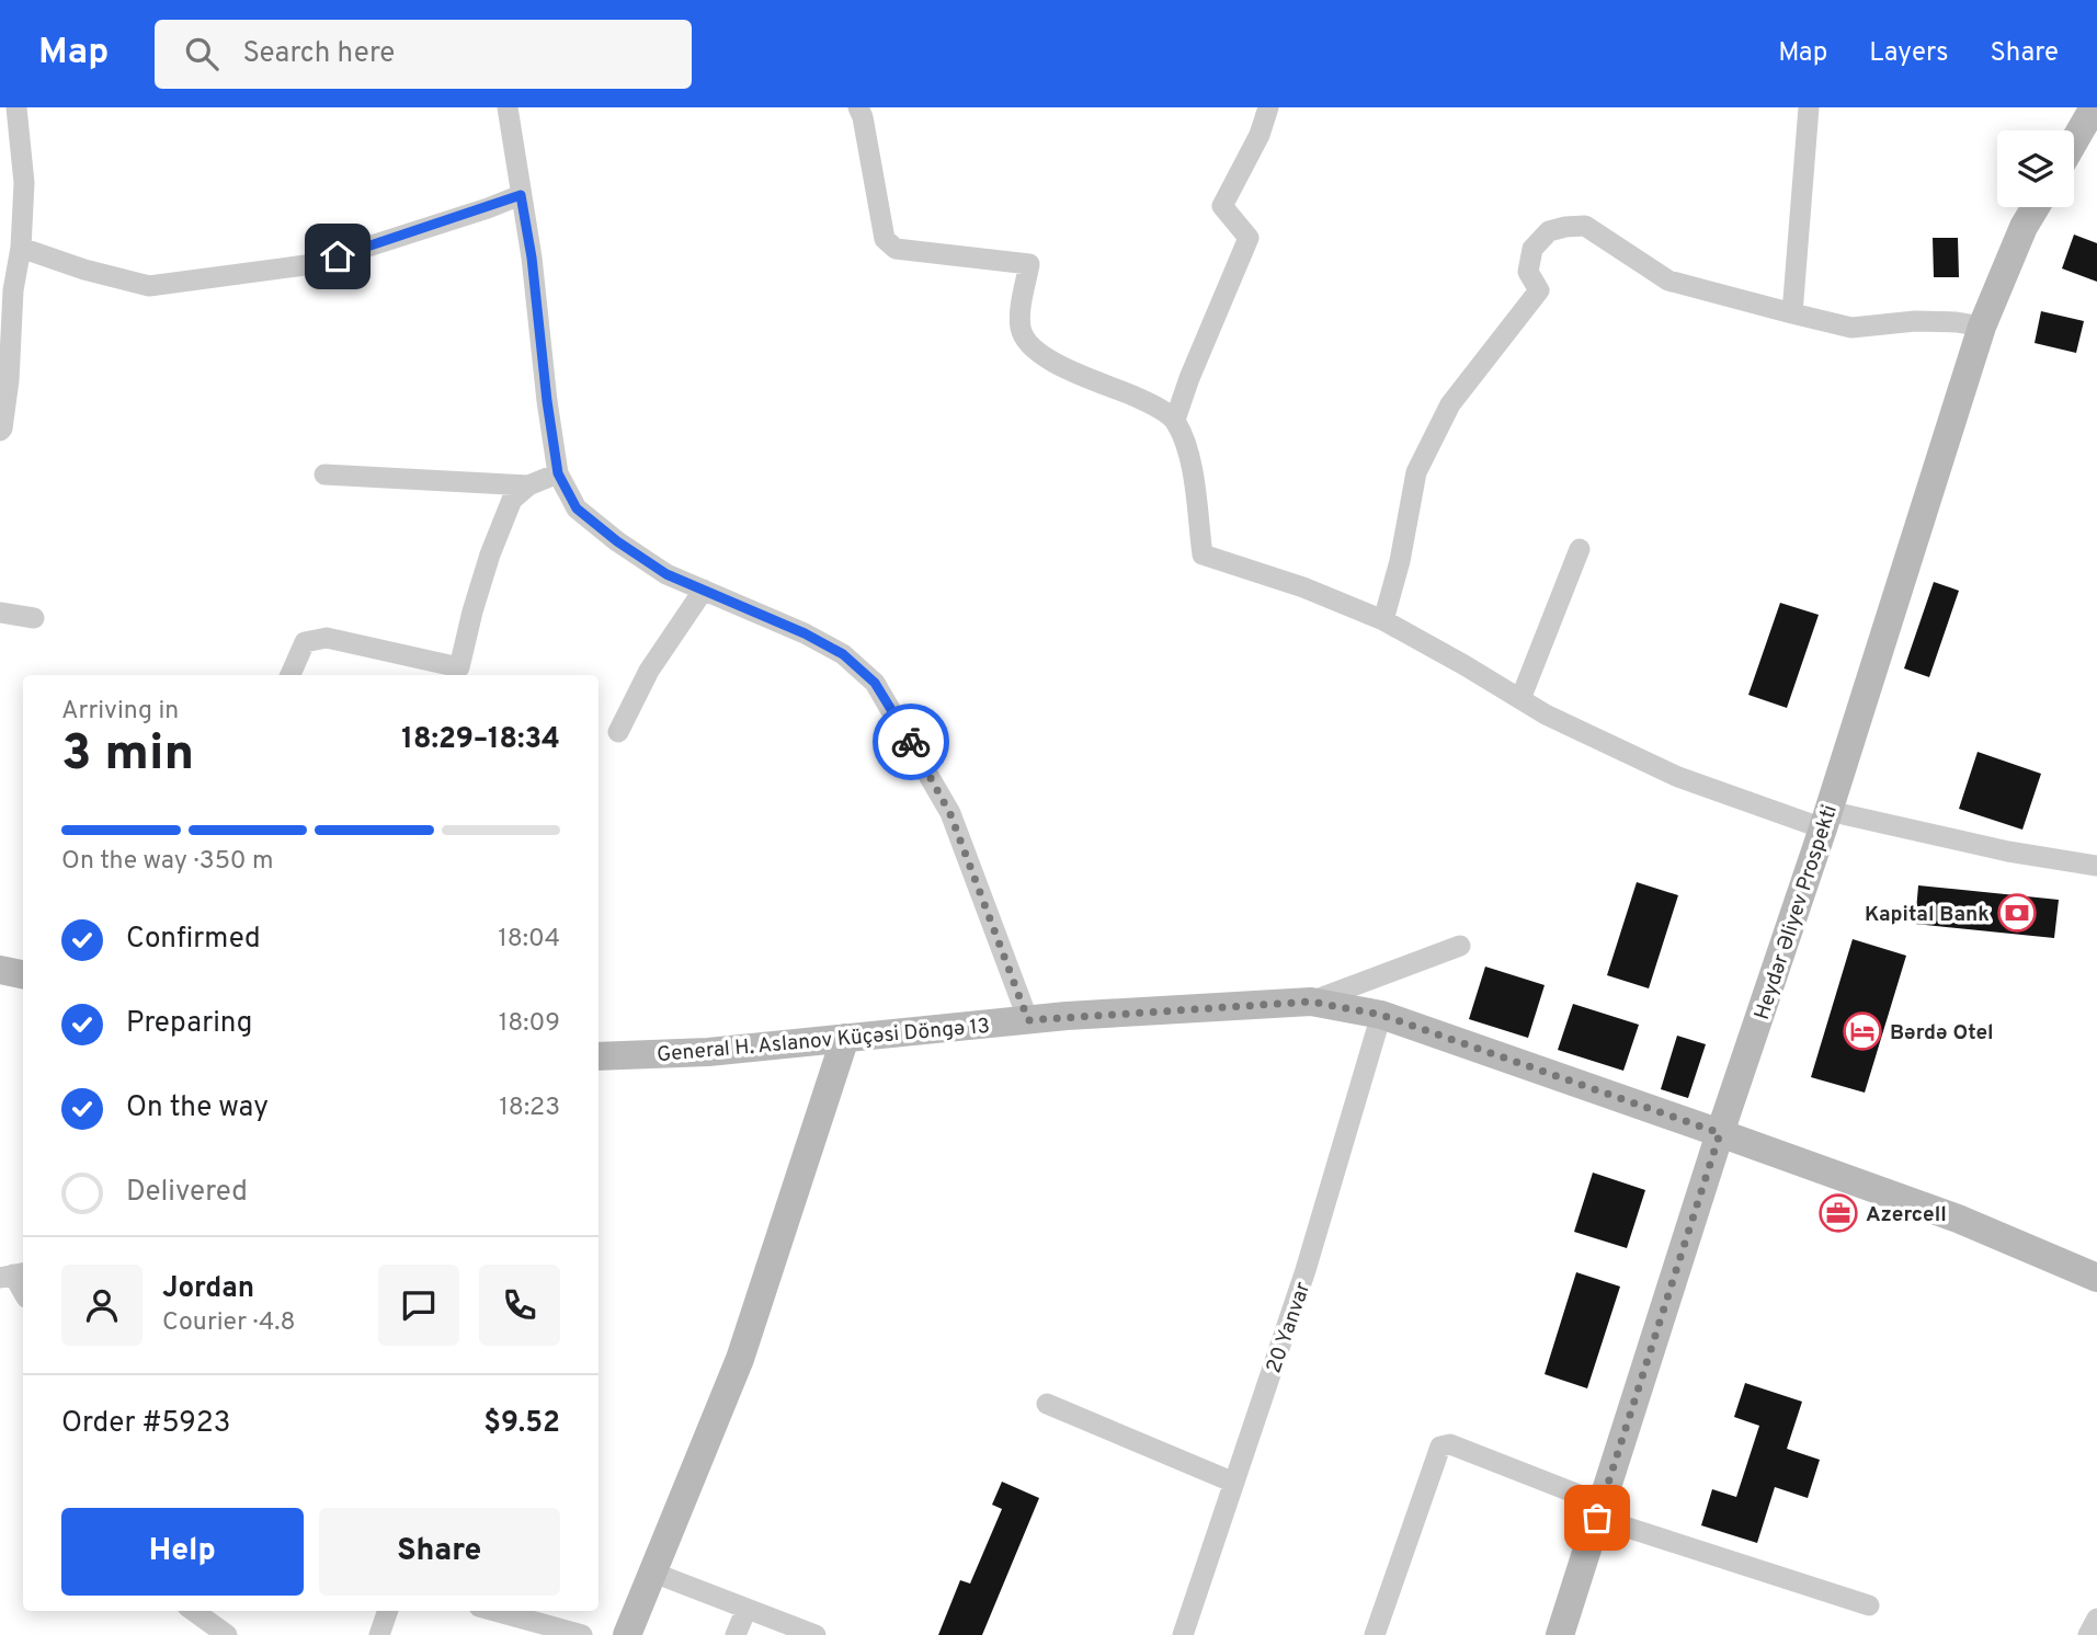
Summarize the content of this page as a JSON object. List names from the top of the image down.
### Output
{
  "streets": {
    "main road": ["Heydər Əliyev Prospekti", "General H. Aslanov Küçəsi Döngə 13"],
    "street": ["20 Yanvar"]
  },
  "crossings": [
    ["Heydər Əliyev Prospekti", "General H. Aslanov Küçəsi Döngə 13"],
    ["General H. Aslanov Küçəsi Döngə 13", "20 Yanvar"]
  ],
  "places": {
    "bank": ["Kapital Bank"],
    "hotel": ["Bərdə Otel"],
    "office": ["Azercell"]
  },
  "page": {
    "header": "Map",
    "search": "Search here",
    "nav": ["Map", "Layers", "Share"],
    "heading": ["3 min", "Arriving in", "18:29–18:34"],
    "panel": [
      "Jordan",
      "Courier · 4.8",
      "Order #5923",
      "$9.52"
    ],
    "bar": "On the way · 350 m",
    "list": [
      ["Confirmed", "18:04"],
      ["Preparing", "18:09"],
      ["On the way", "18:23"],
      "Delivered"
    ],
    "buttons": ["Help", "Share"]
  }
}
